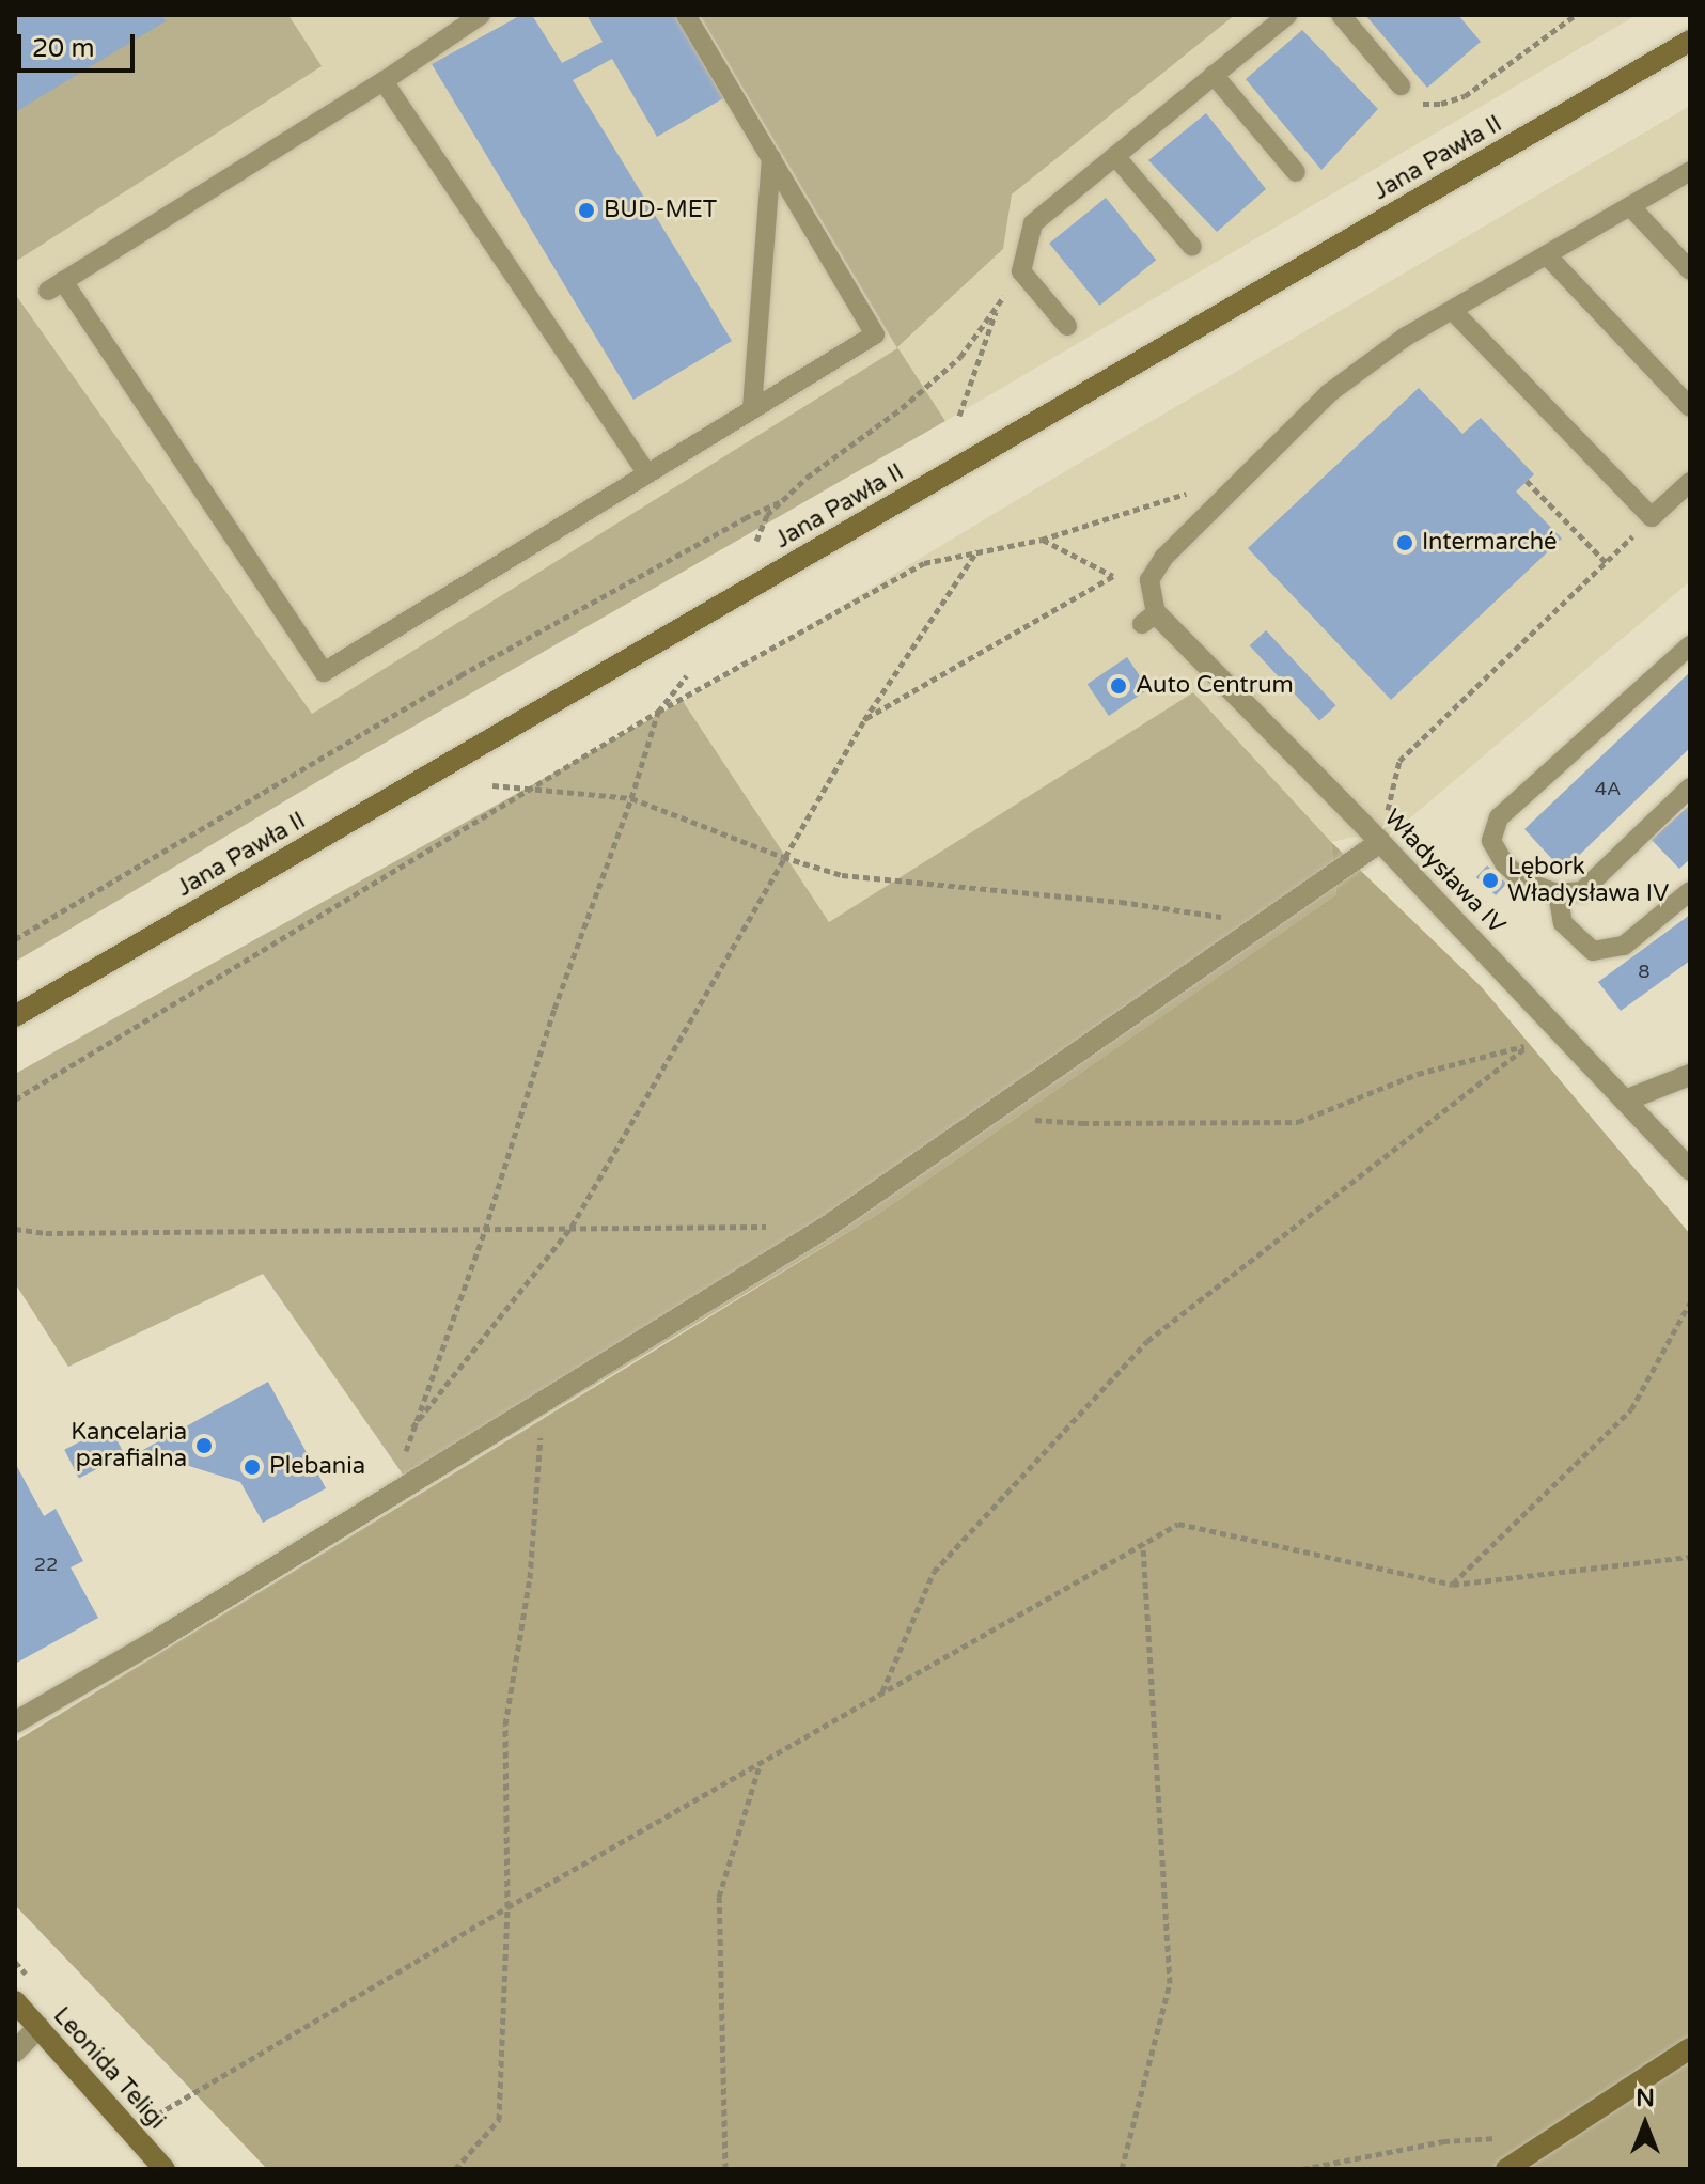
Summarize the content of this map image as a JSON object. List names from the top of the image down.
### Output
{
  "streets": {
    "main road": ["Jana Pawła II", "Leonida Teligi"],
    "street": ["Władysława IV"]
  },
  "places": [
    "BUD-MET",
    "Intermarché",
    "Auto Centrum",
    "Lębork Władysława IV",
    "Kancelaria parafialna",
    "Plebania"
  ],
  "house_numbers": ["4A", "8", "22"],
  "scale_bar": "20 m",
  "north": "top"
}
